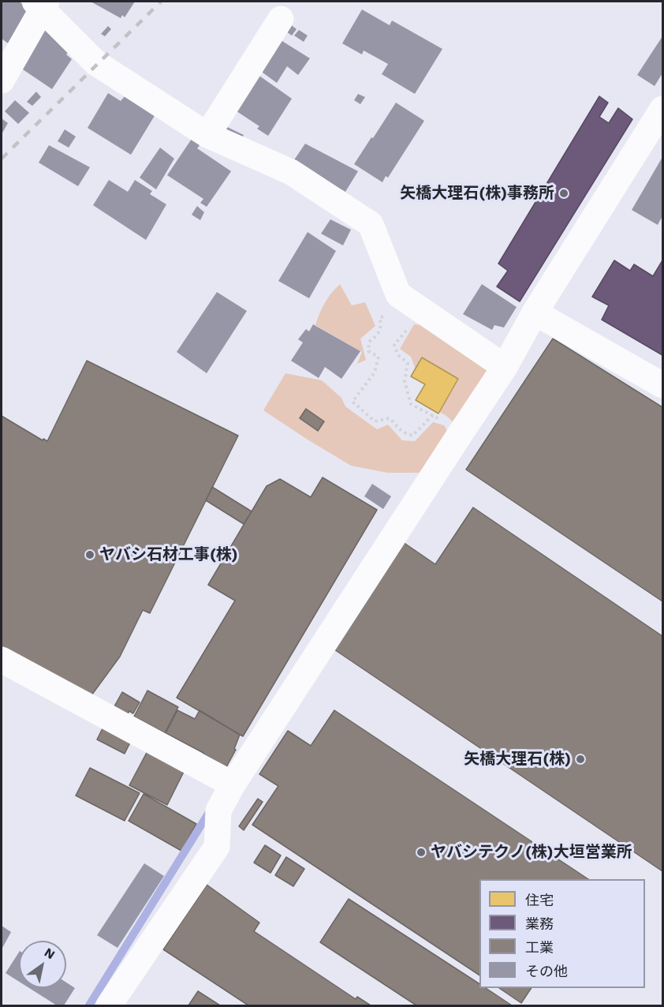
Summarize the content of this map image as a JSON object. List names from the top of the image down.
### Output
{
  "places": [
    "矢橋大理石(株)事務所",
    "ヤバシ石材工事(株)",
    "矢橋大理石(株)",
    "ヤバシテクノ(株)大垣営業所"
  ],
  "legend": [
    "住宅",
    "業務",
    "工業",
    "その他"
  ],
  "north": "top right"
}
